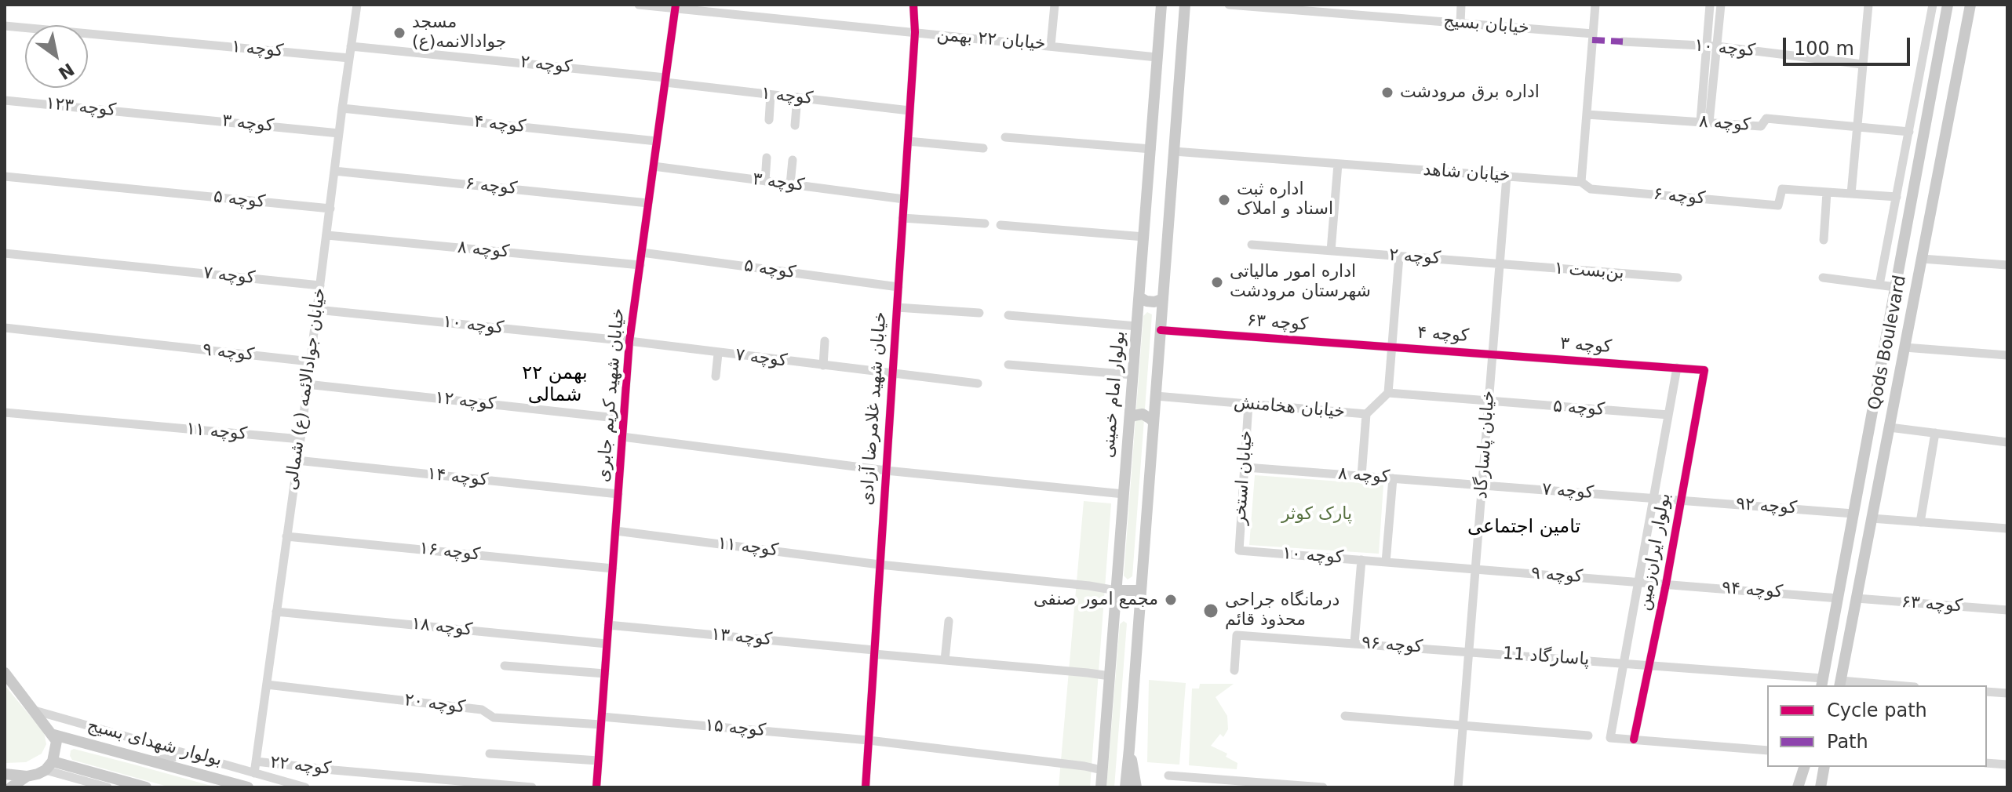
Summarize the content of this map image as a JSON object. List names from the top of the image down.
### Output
{
  "streets": {
    "main road": ["Qods Boulevard", "بولوار امام خمینی", "بولوار شهدای بسیج"],
    "street": [
      "خیابان بسیج",
      "خیابان ۲۲ بهمن",
      "کوچه ۱۰",
      "کوچه ۱",
      "کوچه ۲",
      "کوچه ۱۲۳",
      "کوچه ۳",
      "کوچه ۸",
      "کوچه ۴",
      "خیابان شاهد",
      "کوچه ۶",
      "کوچه ۵",
      "بن‌بست ۱",
      "کوچه ۷",
      "کوچه ۶۳",
      "کوچه ۹",
      "خیابان جوادالائمه (ع) شمالی",
      "خیابان شهید کریم جابری",
      "کوچه ۱۲",
      "خیابان هخامنش",
      "خیابان شهید غلامرضا آزادی",
      "کوچه ۱۱",
      "خیابان پاسارگاد",
      "کوچه ۱۴",
      "خیابان استخر",
      "کوچه ۹۲",
      "کوچه ۱۶",
      "بولوار ایران‌زمین",
      "کوچه ۹۴",
      "کوچه ۱۸",
      "کوچه ۱۳",
      "کوچه ۹۶",
      "پاسارگاد 11",
      "کوچه ۲۰",
      "کوچه ۱۵",
      "کوچه ۲۲"
    ]
  },
  "crossings": [
    ["خیابان ۲۲ بهمن", "بولوار امام خمینی"],
    ["خیابان ۲۲ بهمن", "خیابان شهید کریم جابری"],
    ["خیابان ۲۲ بهمن", "خیابان شهید غلامرضا آزادی"],
    ["کوچه ۱۰", "کوچه ۷"],
    ["کوچه ۱۰", "خیابان جوادالائمه (ع) شمالی"],
    ["کوچه ۱۰", "خیابان شهید کریم جابری"],
    ["کوچه ۱۰", "خیابان استخر"],
    ["کوچه ۱", "کوچه ۲"],
    ["کوچه ۱", "خیابان جوادالائمه (ع) شمالی"],
    ["کوچه ۱", "خیابان شهید کریم جابری"],
    ["کوچه ۱", "خیابان شهید غلامرضا آزادی"],
    ["کوچه ۲", "بن‌بست ۱"],
    ["کوچه ۲", "خیابان جوادالائمه (ع) شمالی"],
    ["کوچه ۲", "خیابان شهید کریم جابری"],
    ["کوچه ۲", "خیابان پاسارگاد"],
    ["کوچه ۱۲۳", "کوچه ۳"],
    ["کوچه ۳", "کوچه ۴"],
    ["کوچه ۳", "خیابان جوادالائمه (ع) شمالی"],
    ["کوچه ۳", "خیابان شهید کریم جابری"],
    ["کوچه ۳", "خیابان شهید غلامرضا آزادی"],
    ["کوچه ۳", "خیابان پاسارگاد"],
    ["کوچه ۳", "بولوار ایران‌زمین"],
    ["کوچه ۸", "کوچه ۷"],
    ["کوچه ۸", "خیابان جوادالائمه (ع) شمالی"],
    ["کوچه ۸", "خیابان شهید کریم جابری"],
    ["کوچه ۸", "خیابان پاسارگاد"],
    ["کوچه ۸", "خیابان استخر"],
    ["کوچه ۴", "کوچه ۶۳"],
    ["کوچه ۴", "خیابان جوادالائمه (ع) شمالی"],
    ["کوچه ۴", "خیابان شهید کریم جابری"],
    ["کوچه ۴", "خیابان پاسارگاد"],
    ["خیابان شاهد", "کوچه ۶"],
    ["خیابان شاهد", "خیابان پاسارگاد"],
    ["کوچه ۶", "خیابان جوادالائمه (ع) شمالی"],
    ["کوچه ۶", "خیابان شهید کریم جابری"],
    ["کوچه ۵", "خیابان جوادالائمه (ع) شمالی"],
    ["کوچه ۵", "خیابان شهید کریم جابری"],
    ["کوچه ۵", "خیابان شهید غلامرضا آزادی"],
    ["کوچه ۵", "خیابان پاسارگاد"],
    ["کوچه ۵", "بولوار ایران‌زمین"],
    ["بن‌بست ۱", "خیابان پاسارگاد"],
    ["کوچه ۷", "خیابان جوادالائمه (ع) شمالی"],
    ["کوچه ۷", "خیابان شهید کریم جابری"],
    ["کوچه ۷", "خیابان شهید غلامرضا آزادی"],
    ["کوچه ۷", "خیابان پاسارگاد"],
    ["کوچه ۷", "کوچه ۹۲"],
    ["کوچه ۷", "بولوار ایران‌زمین"],
    ["کوچه ۶۳", "Qods Boulevard"],
    ["Qods Boulevard", "کوچه ۹۲"],
    ["Qods Boulevard", "کوچه ۹۴"],
    ["کوچه ۹", "خیابان جوادالائمه (ع) شمالی"],
    ["کوچه ۹", "خیابان پاسارگاد"],
    ["کوچه ۹", "بولوار ایران‌زمین"],
    ["کوچه ۹", "کوچه ۹۴"],
    ["خیابان جوادالائمه (ع) شمالی", "کوچه ۱۲"],
    ["خیابان جوادالائمه (ع) شمالی", "کوچه ۱۱"],
    ["خیابان جوادالائمه (ع) شمالی", "کوچه ۱۴"],
    ["خیابان جوادالائمه (ع) شمالی", "کوچه ۱۶"],
    ["خیابان جوادالائمه (ع) شمالی", "کوچه ۱۸"],
    ["خیابان جوادالائمه (ع) شمالی", "کوچه ۲۰"],
    ["خیابان جوادالائمه (ع) شمالی", "کوچه ۲۲"],
    ["خیابان شهید کریم جابری", "کوچه ۱۲"],
    ["خیابان شهید کریم جابری", "کوچه ۱۱"],
    ["خیابان شهید کریم جابری", "کوچه ۱۴"],
    ["خیابان شهید کریم جابری", "کوچه ۱۶"],
    ["خیابان شهید کریم جابری", "کوچه ۱۸"],
    ["خیابان شهید کریم جابری", "کوچه ۱۳"],
    ["خیابان شهید کریم جابری", "کوچه ۲۰"],
    ["خیابان شهید کریم جابری", "کوچه ۱۵"],
    ["خیابان هخامنش", "خیابان استخر"],
    ["خیابان شهید غلامرضا آزادی", "کوچه ۱۱"],
    ["خیابان شهید غلامرضا آزادی", "کوچه ۱۳"],
    ["خیابان شهید غلامرضا آزادی", "کوچه ۱۵"],
    ["خیابان پاسارگاد", "کوچه ۹۶"],
    ["خیابان پاسارگاد", "پاسارگاد 11"],
    ["کوچه ۹۲", "بولوار ایران‌زمین"],
    ["بولوار ایران‌زمین", "کوچه ۹۴"],
    ["بولوار ایران‌زمین", "پاسارگاد 11"],
    ["کوچه ۹۶", "پاسارگاد 11"],
    ["کوچه ۲۰", "کوچه ۱۵"]
  ],
  "districts": ["۲۲ بهمن شمالی", "تامین اجتماعی"],
  "parks": ["پارک کوثر"],
  "places": [
    "مسجد جوادالانمه(ع)",
    "اداره برق مرودشت",
    "اداره ثبت اسناد و املاک",
    "اداره امور مالیاتی شهرستان مرودشت",
    "مجمع امور صنفی",
    "درمانگاه جراحی محذوذ قائم"
  ],
  "legend": ["Cycle path", "Path"],
  "scale_bar": "100 m",
  "north": "bottom right"
}
